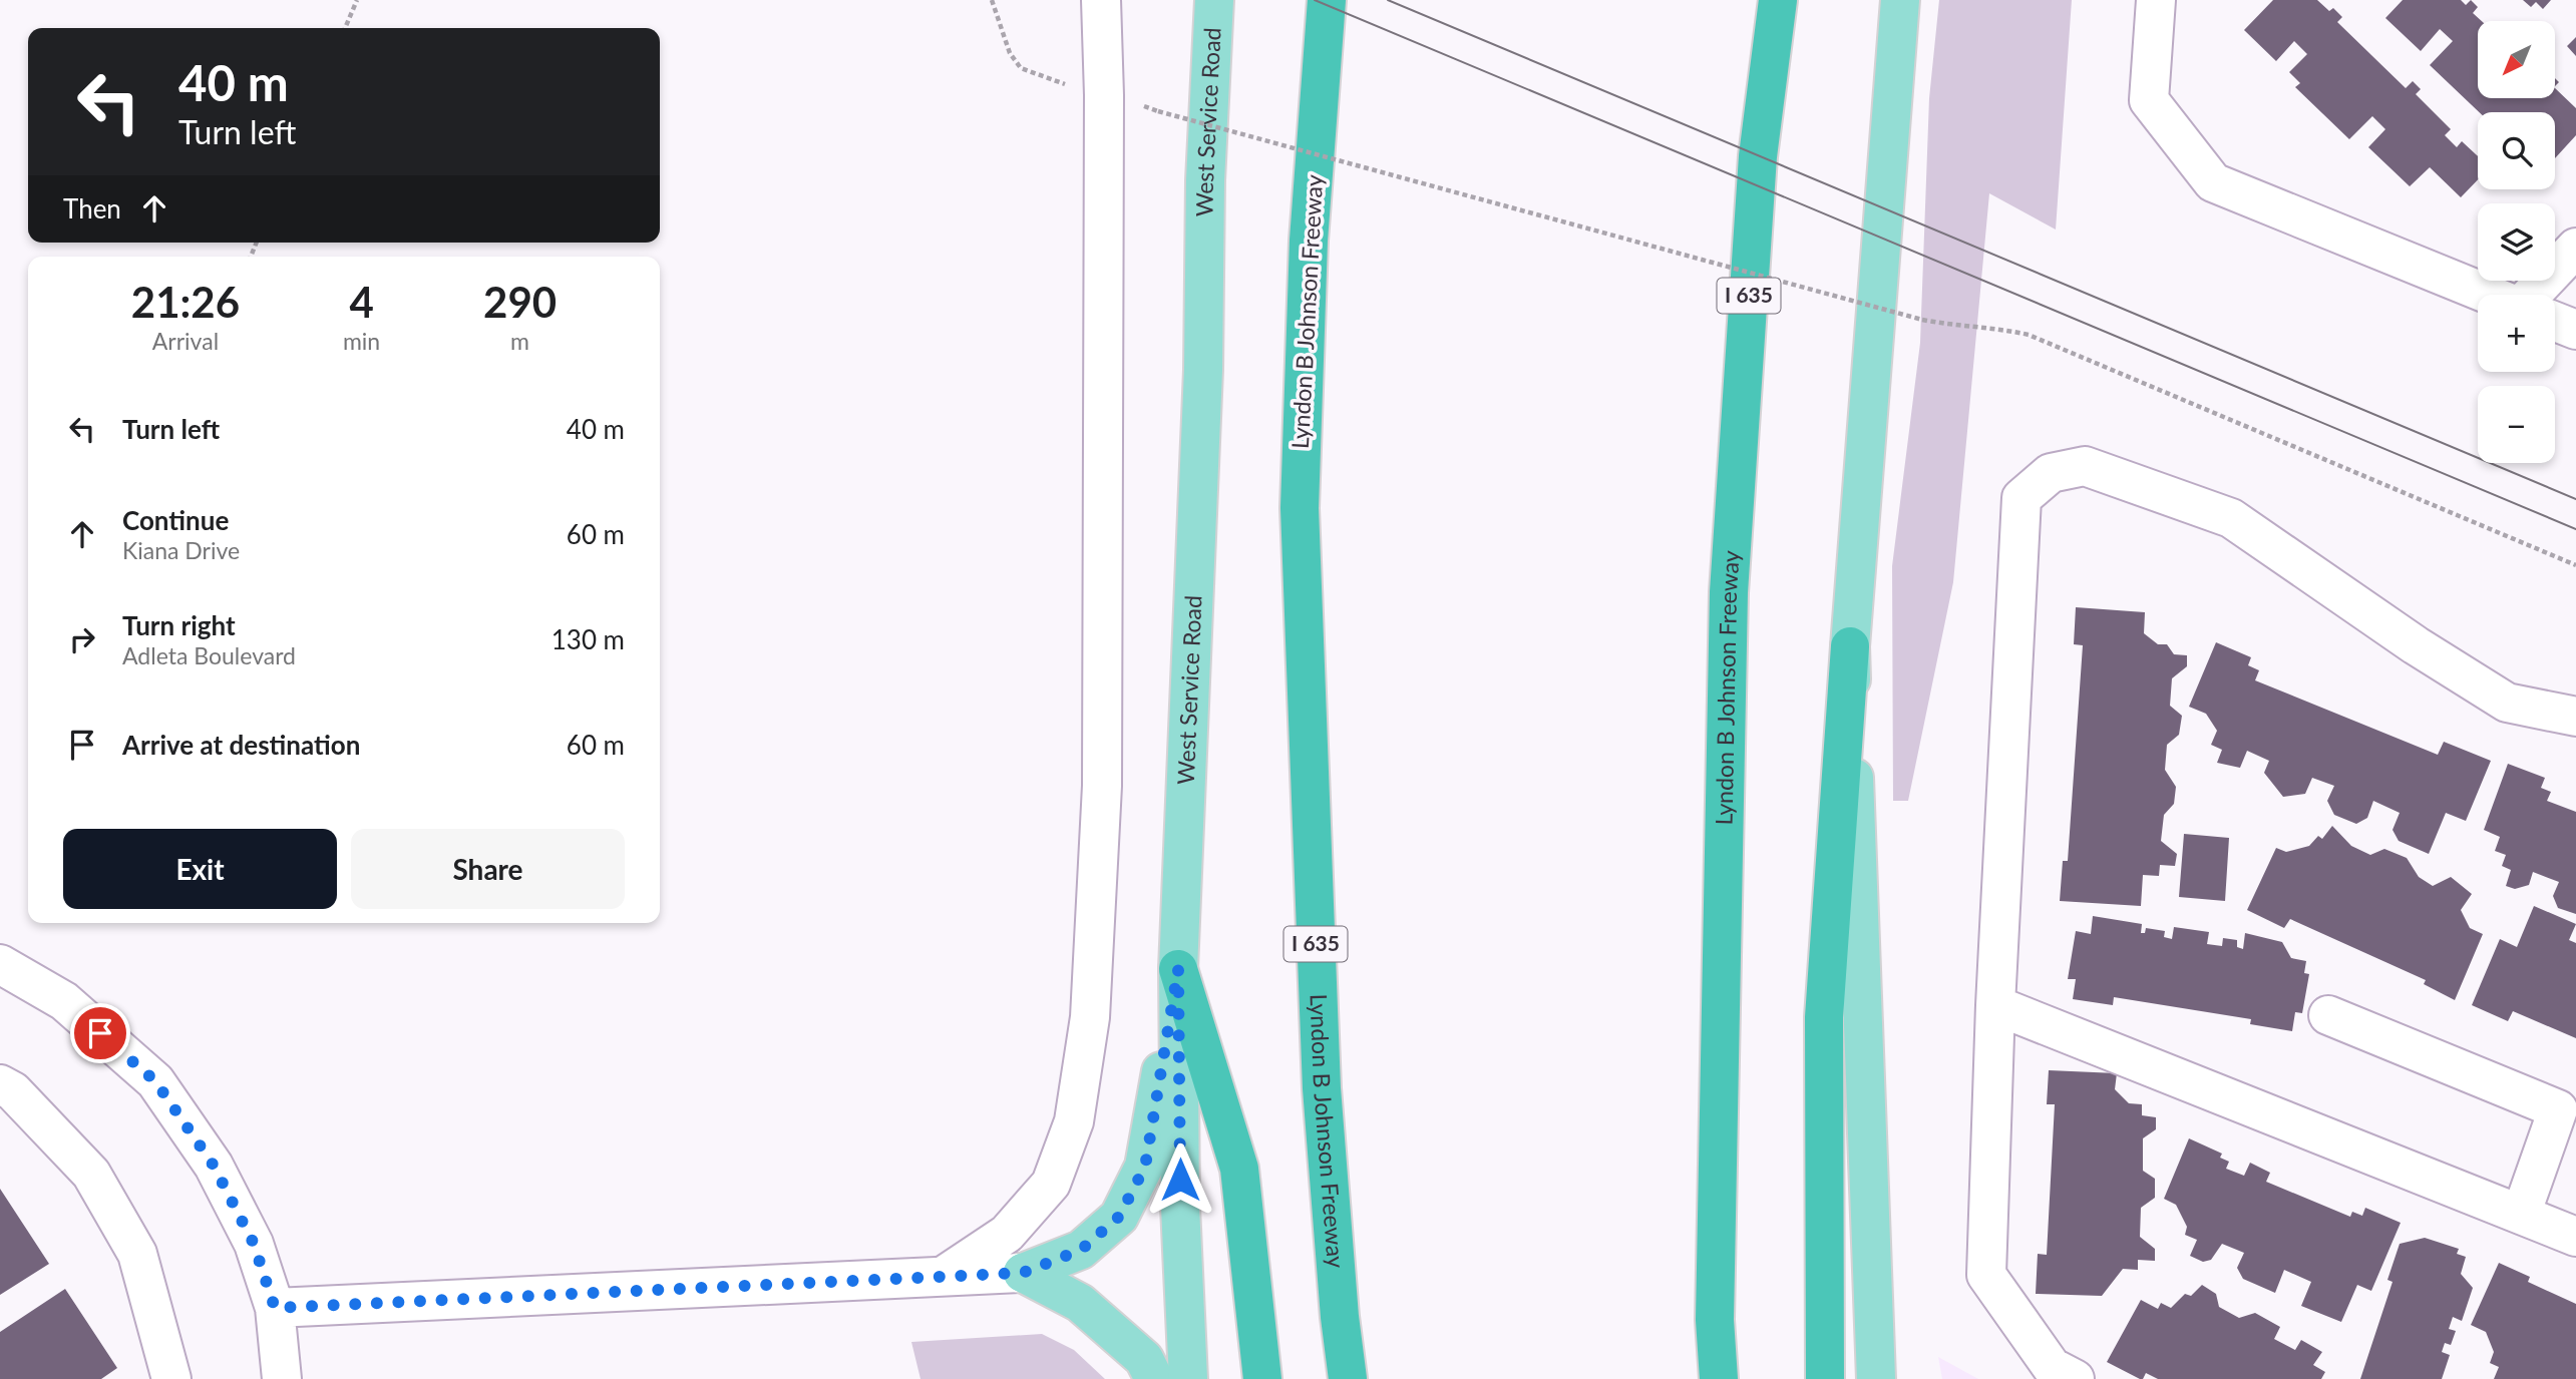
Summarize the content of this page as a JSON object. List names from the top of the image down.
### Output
{
  "streets": {
    "highway": ["I 635", "Lyndon B Johnson Freeway"],
    "main road": ["West Service Road"]
  },
  "north": "bottom left",
  "page": {
    "map_buttons": ["+", "−"],
    "turn": ["40 m", "Turn left"],
    "then": "Then",
    "eta": [
      "21:26",
      "Arrival",
      "4",
      "min",
      "290",
      "m"
    ],
    "list": [
      {
        "name": "Turn left",
        "value": "40 m"
      },
      {
        "name": "Continue",
        "note": "Kiana Drive",
        "value": "60 m"
      },
      {
        "name": "Turn right",
        "note": "Adleta Boulevard",
        "value": "130 m"
      },
      {
        "name": "Arrive at destination",
        "value": "60 m"
      }
    ],
    "buttons": ["Exit", "Share"]
  }
}
